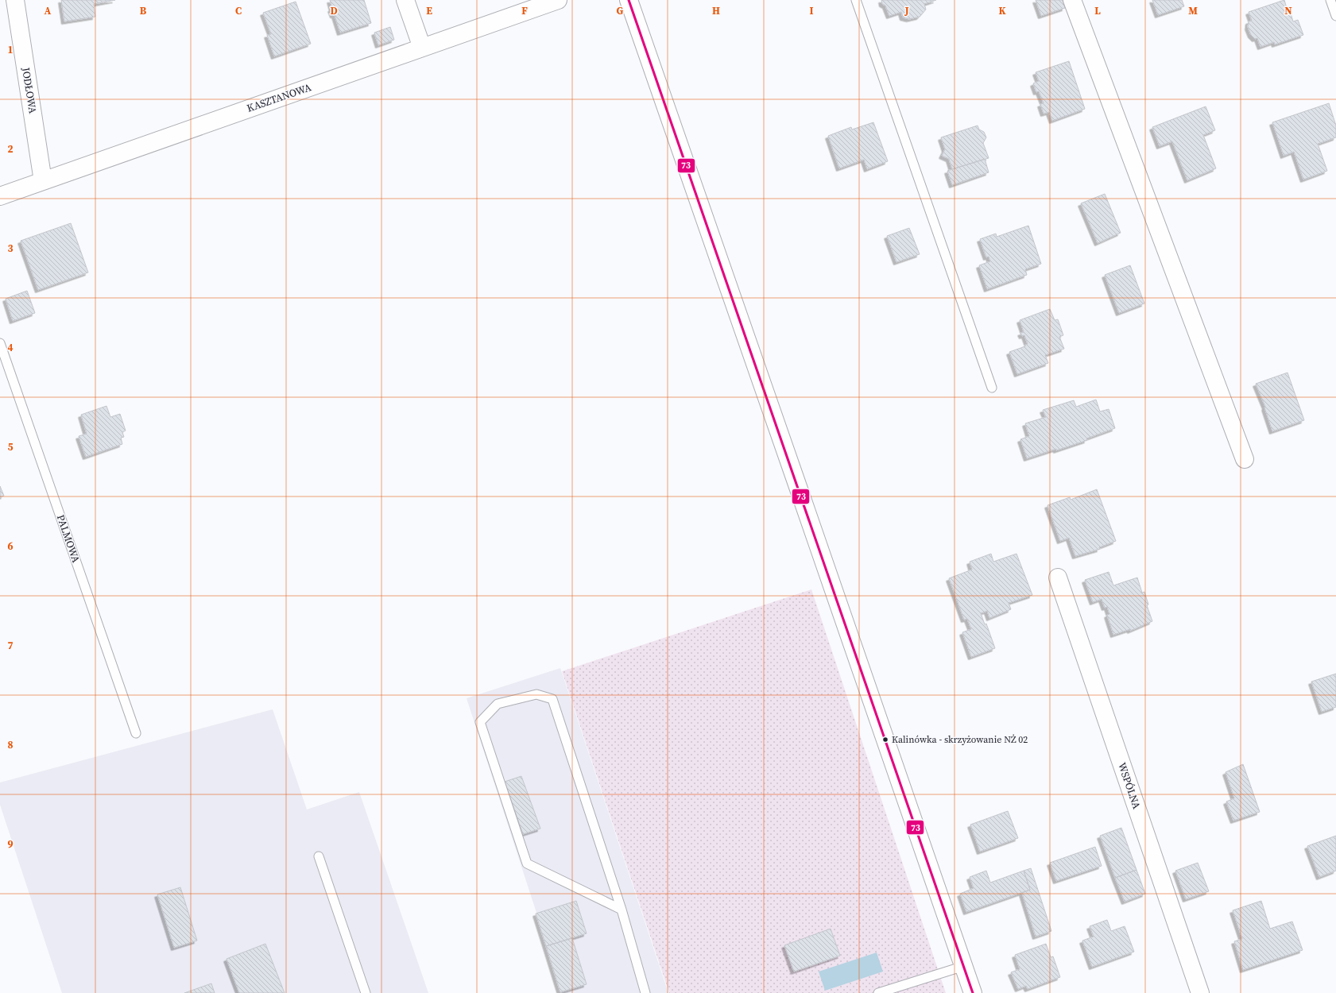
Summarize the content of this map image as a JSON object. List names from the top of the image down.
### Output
{
  "streets": {
    "street": ["JODŁOWA", "KASZTANOWA", "WSPÓLNA"],
    "lane": ["PALMOWA"]
  },
  "crossings": [
    ["JODŁOWA", "KASZTANOWA"]
  ],
  "places": ["Kalinówka - skrzyżowanie NŻ 02"],
  "lines": ["transit line 73"],
  "grid": {
    "columns": [
      "A",
      "B",
      "C",
      "D",
      "E",
      "F",
      "G",
      "H",
      "I",
      "J",
      "K",
      "L",
      "M",
      "N"
    ],
    "rows": [
      "1",
      "2",
      "3",
      "4",
      "5",
      "6",
      "7",
      "8",
      "9"
    ]
  }
}
